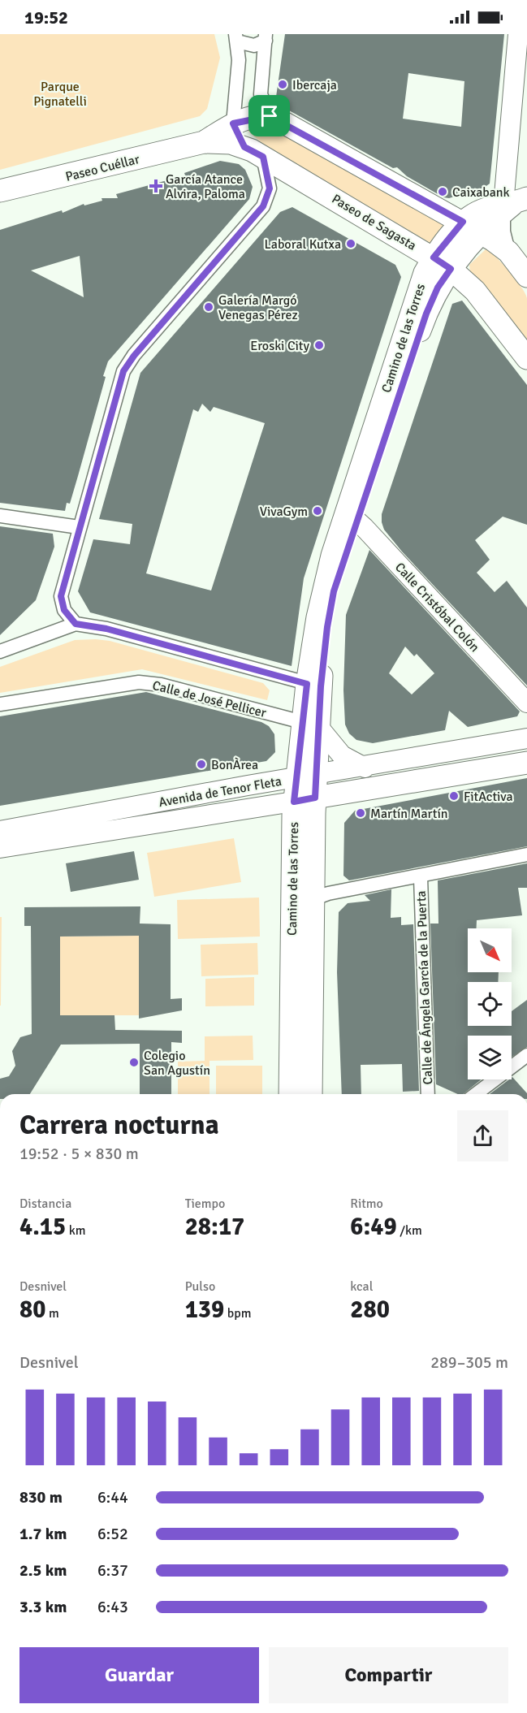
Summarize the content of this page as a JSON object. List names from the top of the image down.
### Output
{
  "streets": {
    "main road": [
      "Paseo Cuéllar",
      "Paseo de Sagasta",
      "Camino de las Torres",
      "Calle Cristóbal Colón",
      "Avenida de Tenor Fleta"
    ],
    "street": ["Calle de José Pellicer", "Calle de Ángela García de la Puerta"]
  },
  "crossings": [
    ["Paseo Cuéllar", "Paseo de Sagasta"],
    ["Paseo de Sagasta", "Camino de las Torres"],
    ["Camino de las Torres", "Calle Cristóbal Colón"],
    ["Camino de las Torres", "Calle de José Pellicer"],
    ["Camino de las Torres", "Avenida de Tenor Fleta"]
  ],
  "parks": ["Parque Pignatelli"],
  "places": {
    "other": [
      "Ibercaja",
      "Caixabank",
      "Laboral Kutxa",
      "Galería Margó Venegas Pérez",
      "Eroski City",
      "VivaGym",
      "BonÀrea",
      "FitActiva",
      "Martín Martín",
      "Colegio San Agustín"
    ],
    "health": ["García Atance Alvira, Paloma"]
  },
  "north": "bottom right",
  "page": {
    "status": "19:52",
    "heading": ["Carrera nocturna", "19:52 · 5 × 830 m"],
    "stats": [
      ["Distancia", "4.15 km"],
      ["Tiempo", "28:17"],
      ["Ritmo", "6:49 /km"],
      ["Desnivel", "80 m"],
      ["Pulso", "139 bpm"],
      ["kcal", "280"]
    ],
    "chart": ["Desnivel", "289–305 m"],
    "list": [
      {
        "name": "830 m",
        "note": "6:44"
      },
      {
        "name": "1.7 km",
        "note": "6:52"
      },
      {
        "name": "2.5 km",
        "note": "6:37"
      },
      {
        "name": "3.3 km",
        "note": "6:43"
      }
    ],
    "buttons": ["Guardar", "Compartir"]
  }
}
